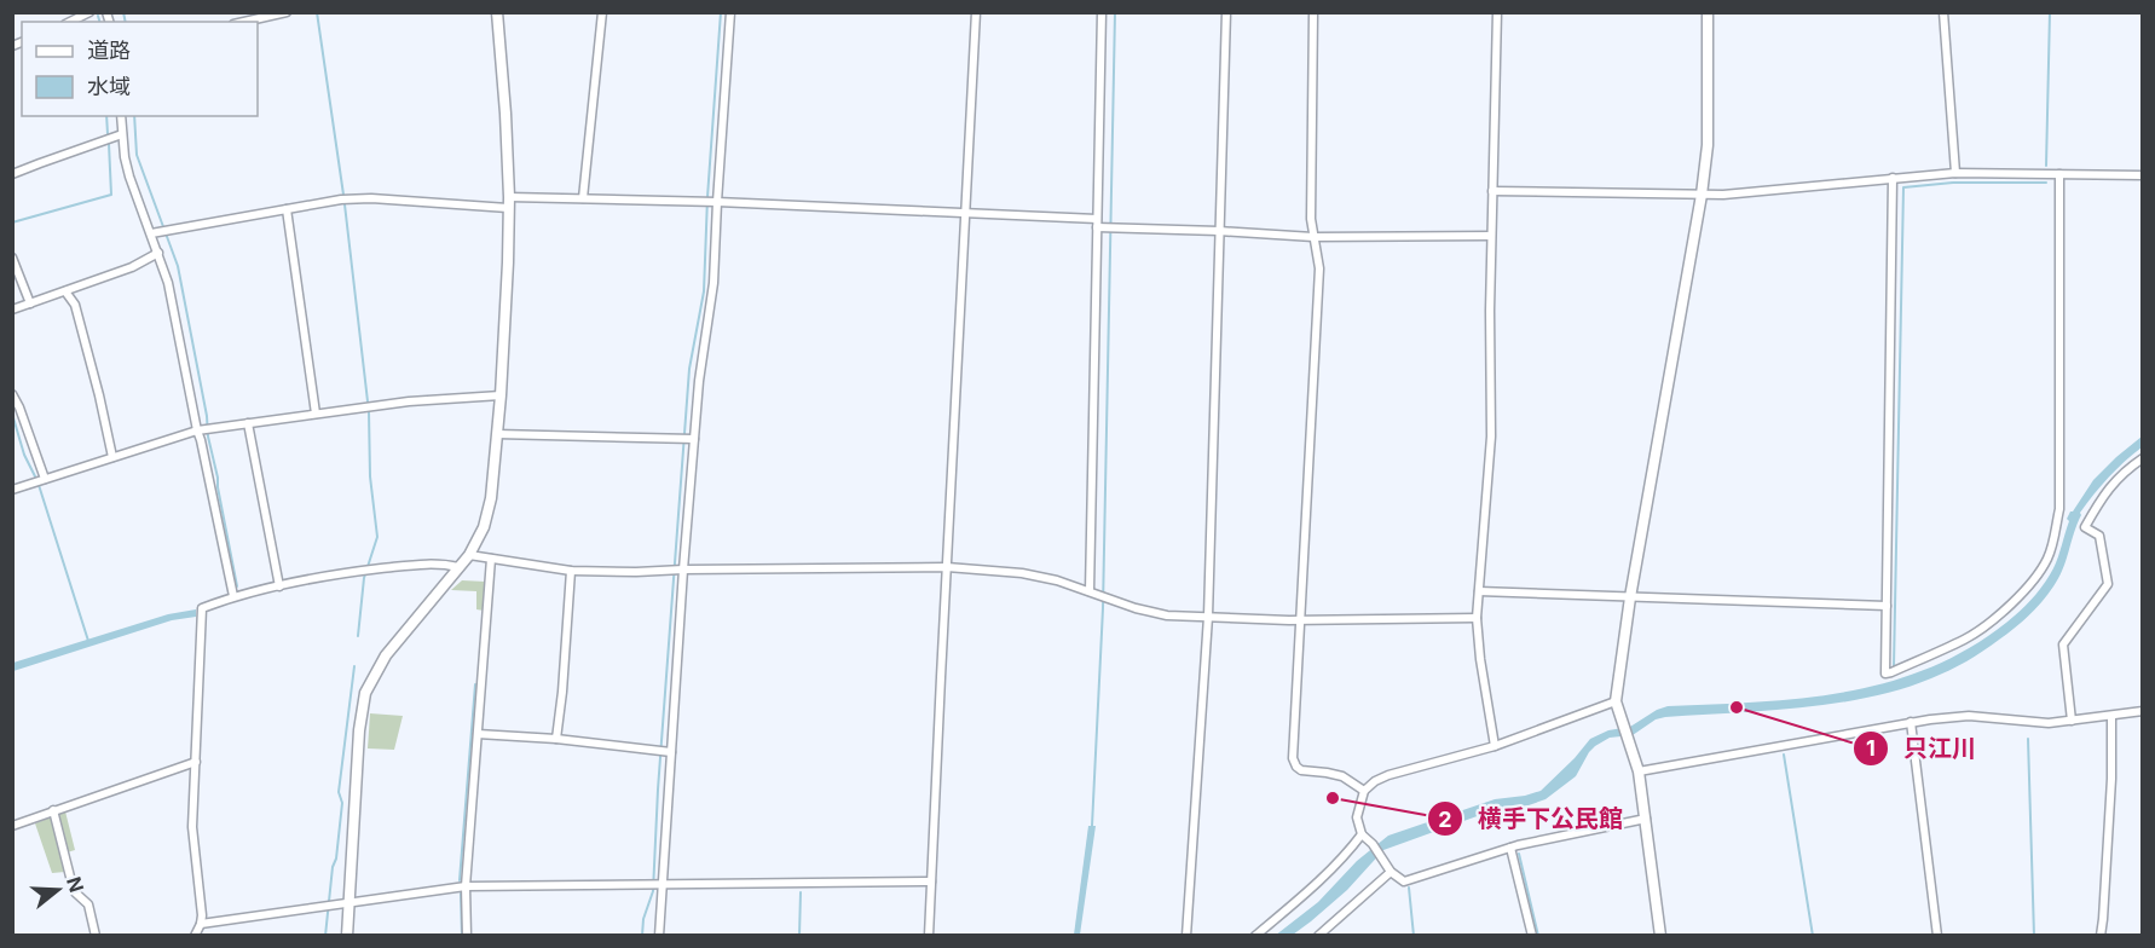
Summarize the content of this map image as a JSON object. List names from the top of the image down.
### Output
{
  "places": ["只江川", "横手下公民館"],
  "legend": ["道路", "水域"],
  "north": "right"
}
